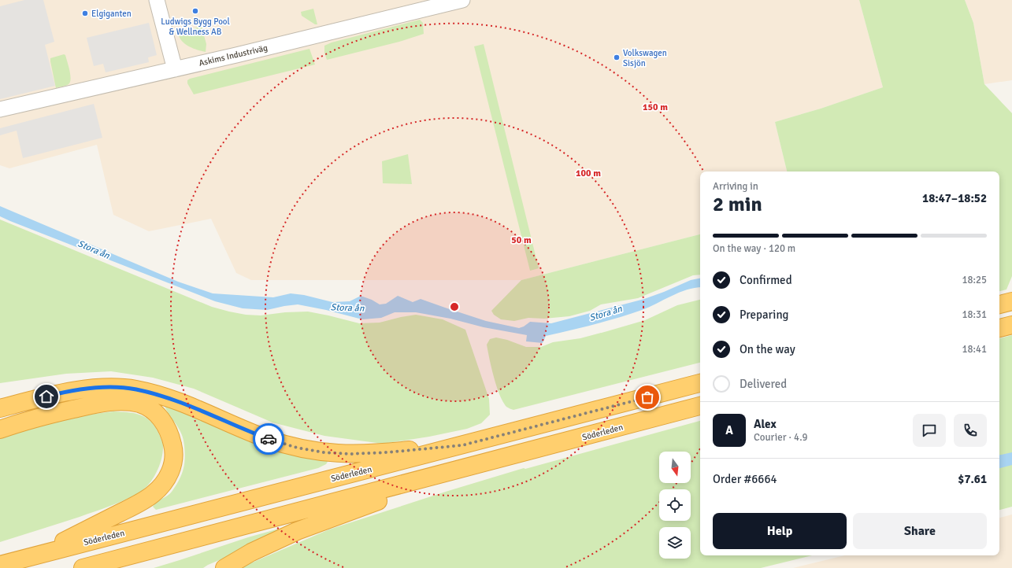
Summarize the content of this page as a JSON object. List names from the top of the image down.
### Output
{
  "streets": {
    "highway": ["Söderleden"],
    "street": ["Askims Industriväg"]
  },
  "water": ["Stora ån"],
  "places": ["Ludwigs Bygg Pool & Wellness AB", "Elgiganten", "Volkswagen Sisjön"],
  "north": "bottom",
  "page": {
    "heading": ["2 min", "Arriving in", "18:47–18:52"],
    "panel": [
      "Alex",
      "Courier · 4.9",
      "Order #6664",
      "$7.61"
    ],
    "bar": "On the way · 120 m",
    "list": [
      ["Confirmed", "18:25"],
      ["Preparing", "18:31"],
      ["On the way", "18:41"],
      "Delivered"
    ],
    "round": "A",
    "buttons": ["Help", "Share"]
  },
  "rings": ["150 m", "100 m", "50 m"]
}
